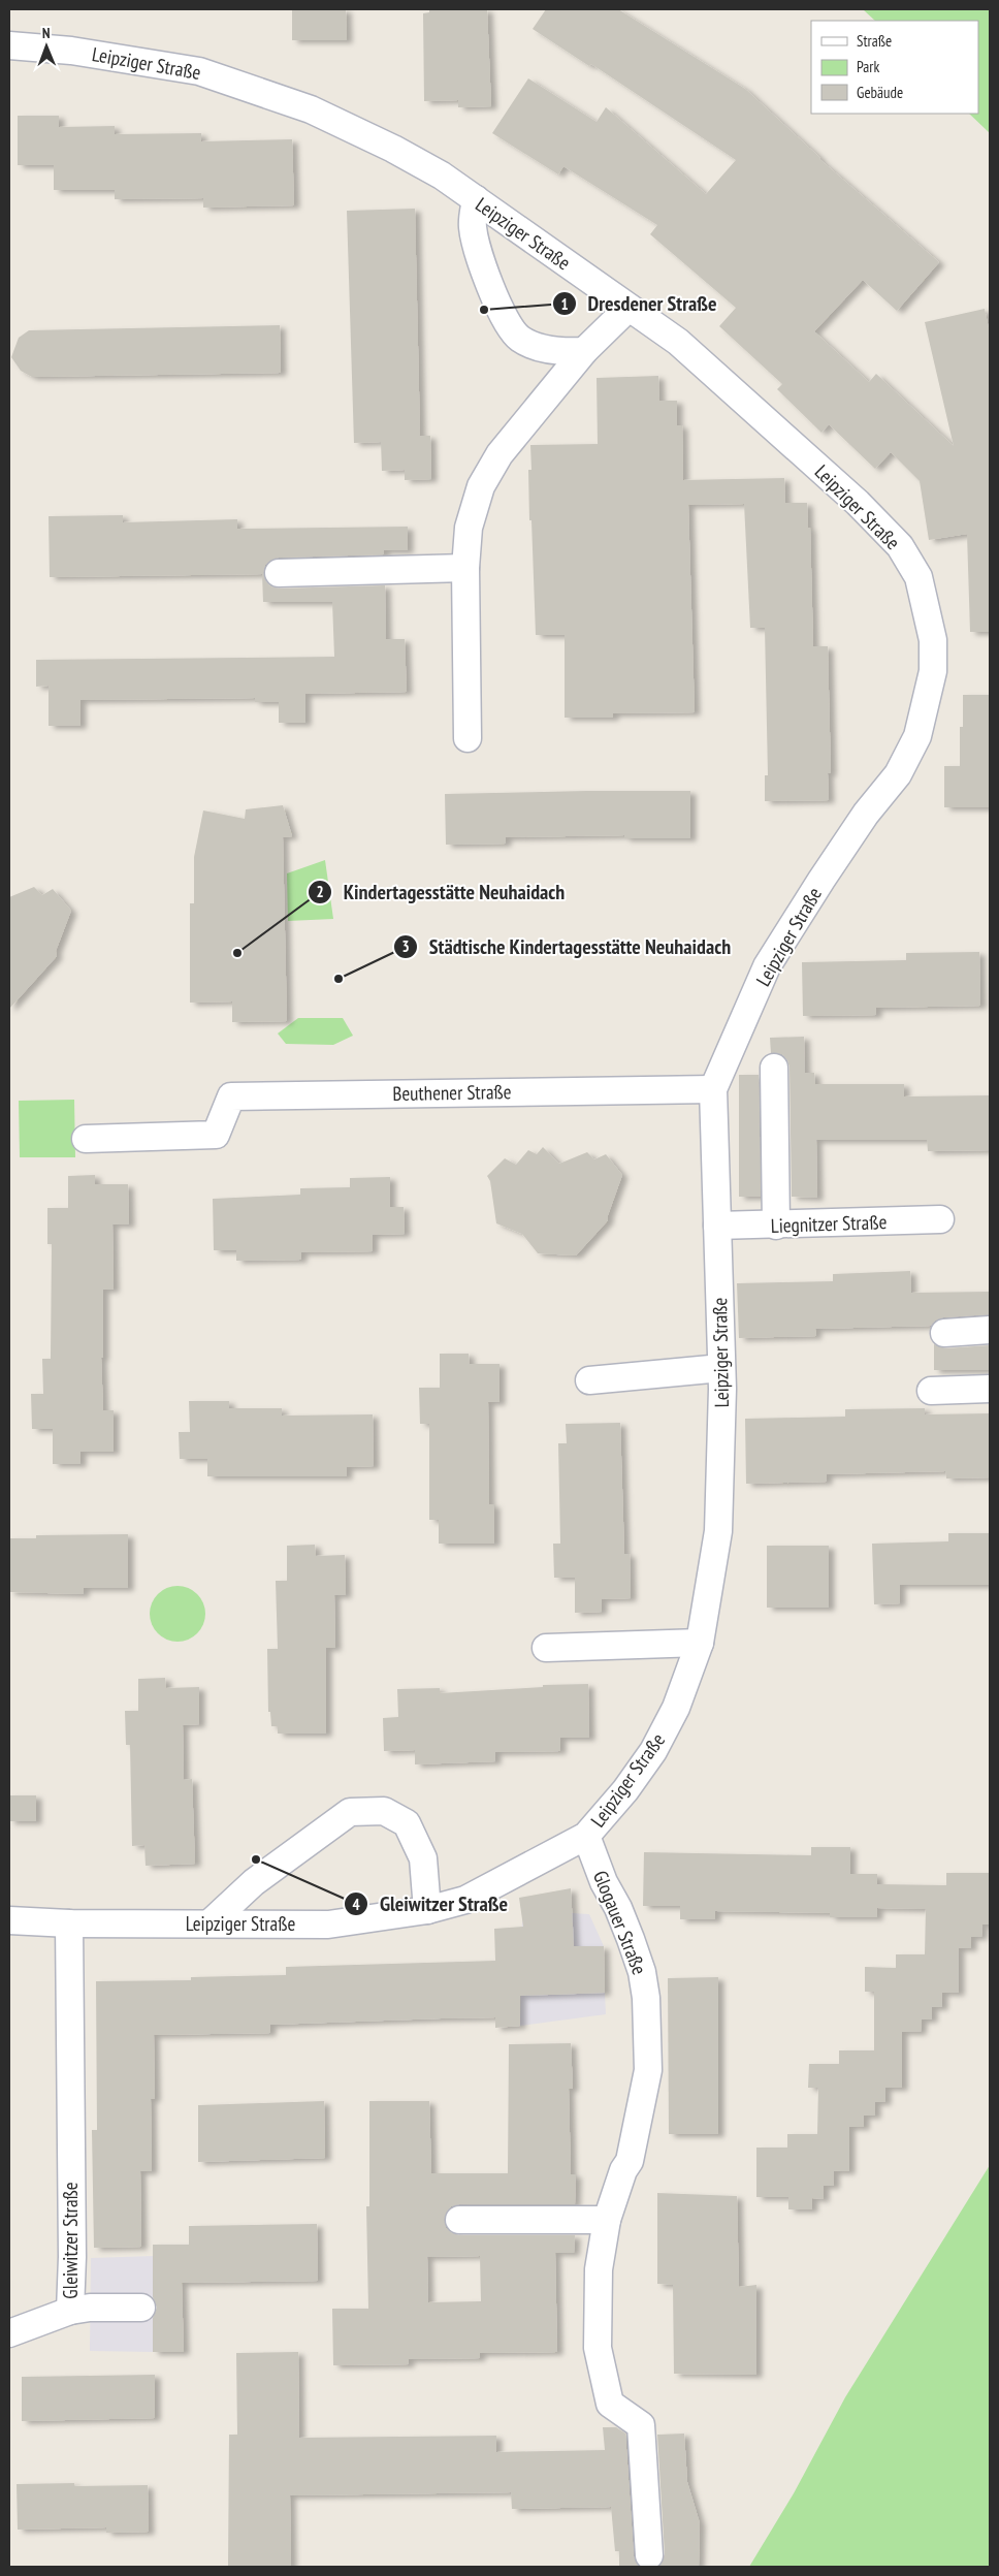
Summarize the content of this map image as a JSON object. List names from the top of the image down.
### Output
{
  "streets": {
    "street": [
      "Leipziger Straße",
      "Beuthener Straße",
      "Liegnitzer Straße",
      "Glogauer Straße",
      "Gleiwitzer Straße"
    ]
  },
  "crossings": [
    ["Leipziger Straße", "Beuthener Straße"],
    ["Leipziger Straße", "Liegnitzer Straße"],
    ["Leipziger Straße", "Glogauer Straße"],
    ["Leipziger Straße", "Gleiwitzer Straße"]
  ],
  "places": [
    "Dresdener Straße",
    "Kindertagesstätte Neuhaidach",
    "Städtische Kindertagesstätte Neuhaidach",
    "Gleiwitzer Straße"
  ],
  "legend": ["Straße", "Park", "Gebäude"],
  "north": "top"
}
